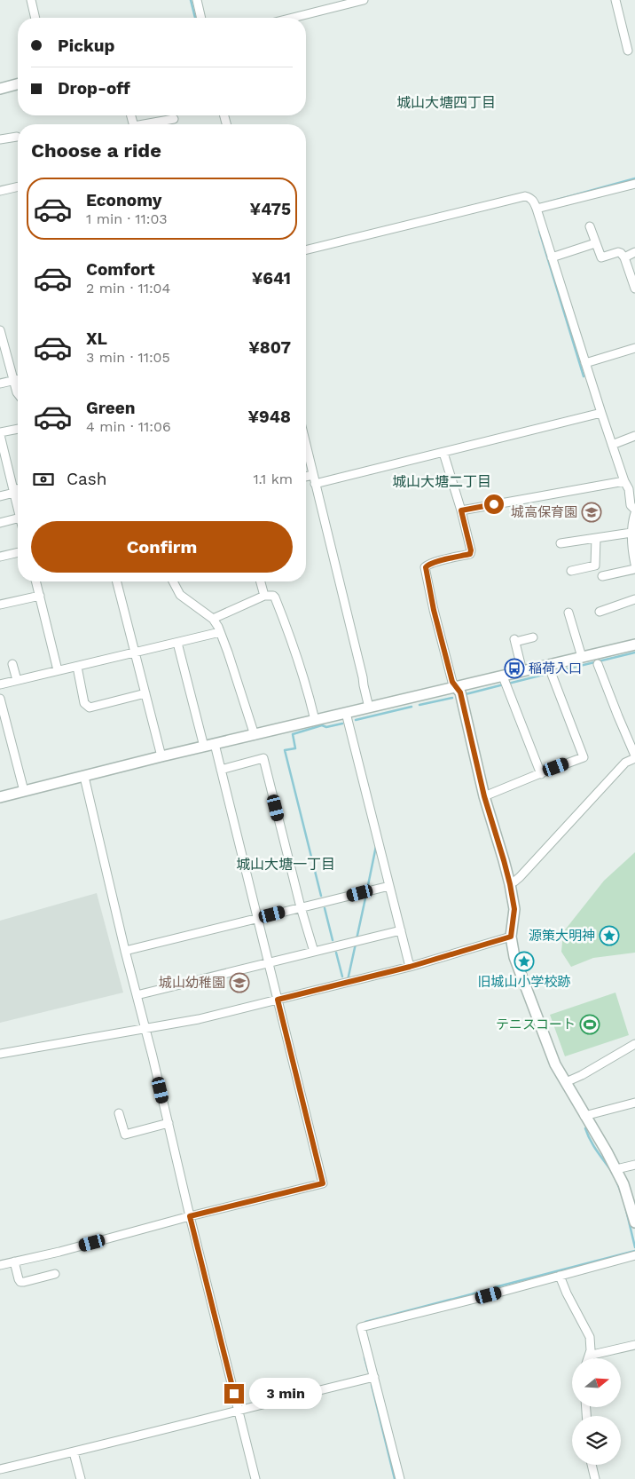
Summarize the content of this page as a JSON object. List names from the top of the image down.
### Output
{
  "districts": ["城山大塘四丁目", "城山大塘二丁目", "城山大塘一丁目"],
  "places": {
    "school or university": ["城高保育園", "城山幼稚園"],
    "bus stop": ["稲荷入口"],
    "place": ["源策大明神", "旧城山小学校跡"],
    "sports": ["テニスコート"]
  },
  "north": "right",
  "page": {
    "banner": ["Pickup", "Drop-off"],
    "heading": "Choose a ride",
    "list": [
      {
        "name": "Economy",
        "note": "1 min · 11:03",
        "value": "¥475"
      },
      {
        "name": "Comfort",
        "note": "2 min · 11:04",
        "value": "¥641"
      },
      {
        "name": "XL",
        "note": "3 min · 11:05",
        "value": "¥807"
      },
      {
        "name": "Green",
        "note": "4 min · 11:06",
        "value": "¥948"
      }
    ],
    "pay": ["Cash", "1.1 km"],
    "buttons": "Confirm",
    "bubble": "3 min"
  }
}
